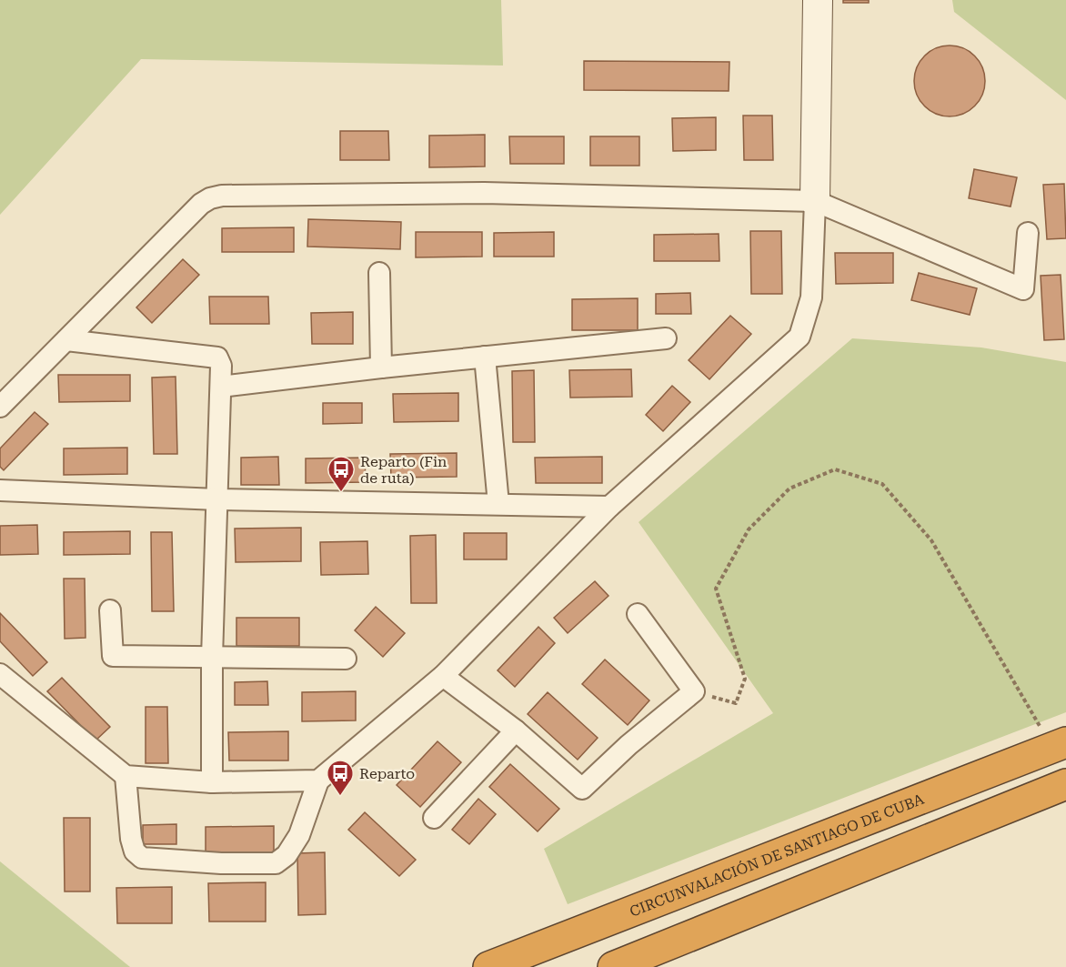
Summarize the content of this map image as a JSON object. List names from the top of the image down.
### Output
{
  "streets": {
    "highway": ["CIRCUNVALACIÓN DE SANTIAGO DE CUBA"]
  },
  "places": {
    "bus stop": ["Reparto (Fin de ruta)", "Reparto"]
  }
}
